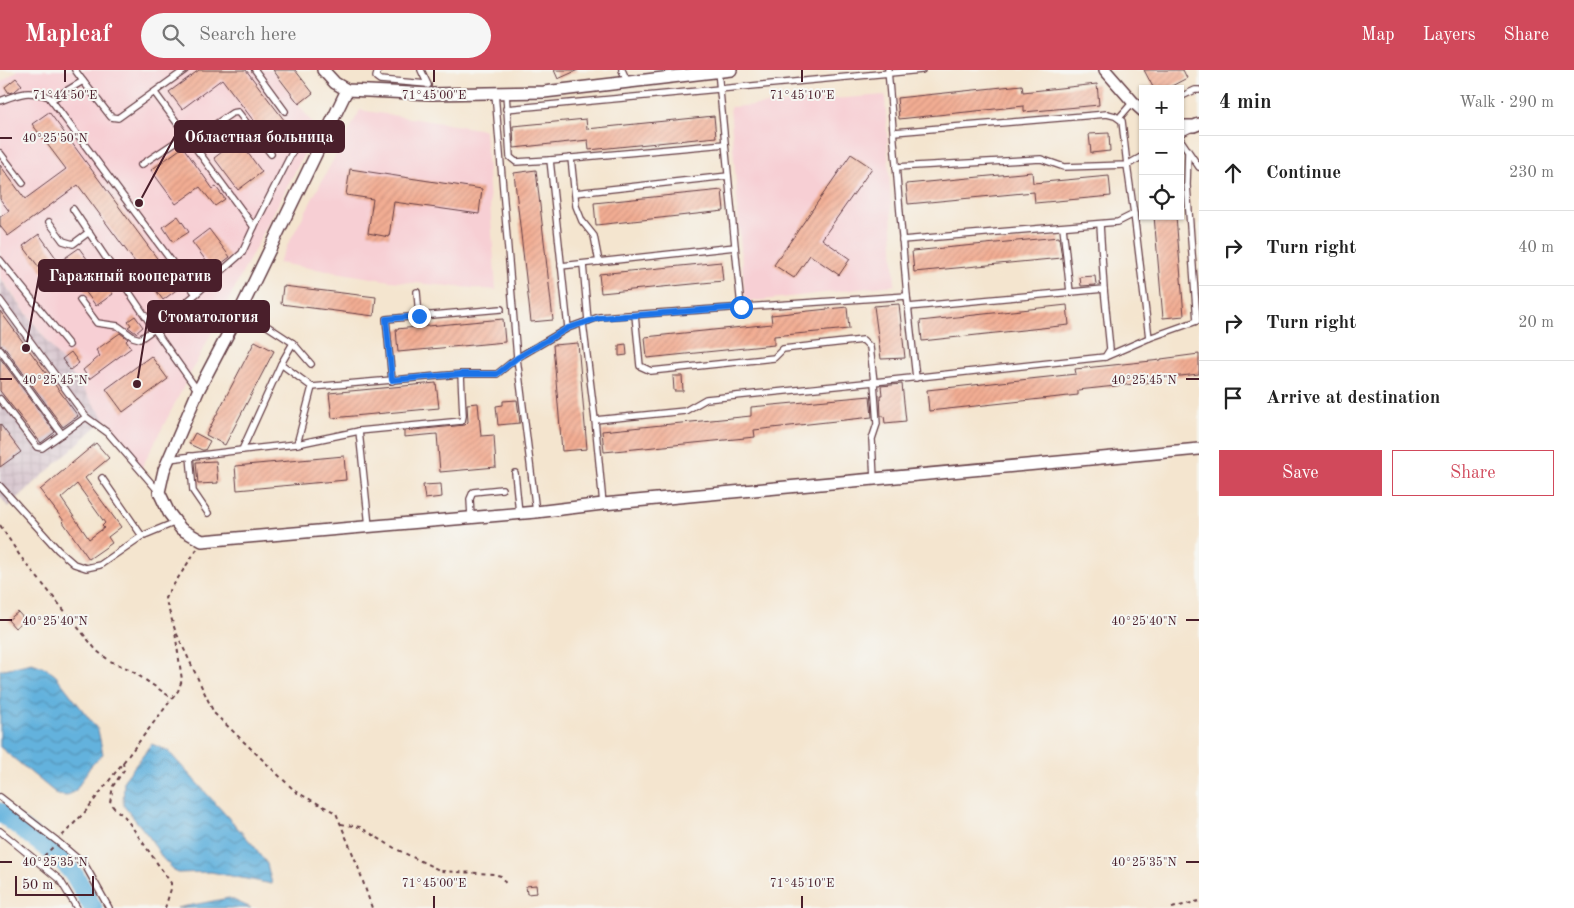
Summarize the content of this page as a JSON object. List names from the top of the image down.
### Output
{
  "places": ["Областная больница", "Гаражный кооператив", "Стоматология"],
  "scale_bar": "50 m",
  "page": {
    "header": "Mapleaf",
    "search": "Search here",
    "nav": ["Map", "Layers", "Share"],
    "heading": ["4 min", "Walk · 290 m"],
    "map_buttons": ["+", "−"],
    "list": [
      ["Continue", "230 m"],
      ["Turn right", "40 m"],
      ["Turn right", "20 m"],
      "Arrive at destination"
    ],
    "buttons": ["Save", "Share"],
    "scale": "50 m"
  },
  "coordinates": [
    "71°44'50\"E",
    "71°45'00\"E",
    "71°45'10\"E",
    "40°25'50\"N",
    "40°25'45\"N",
    "40°25'40\"N",
    "40°25'35\"N"
  ]
}
